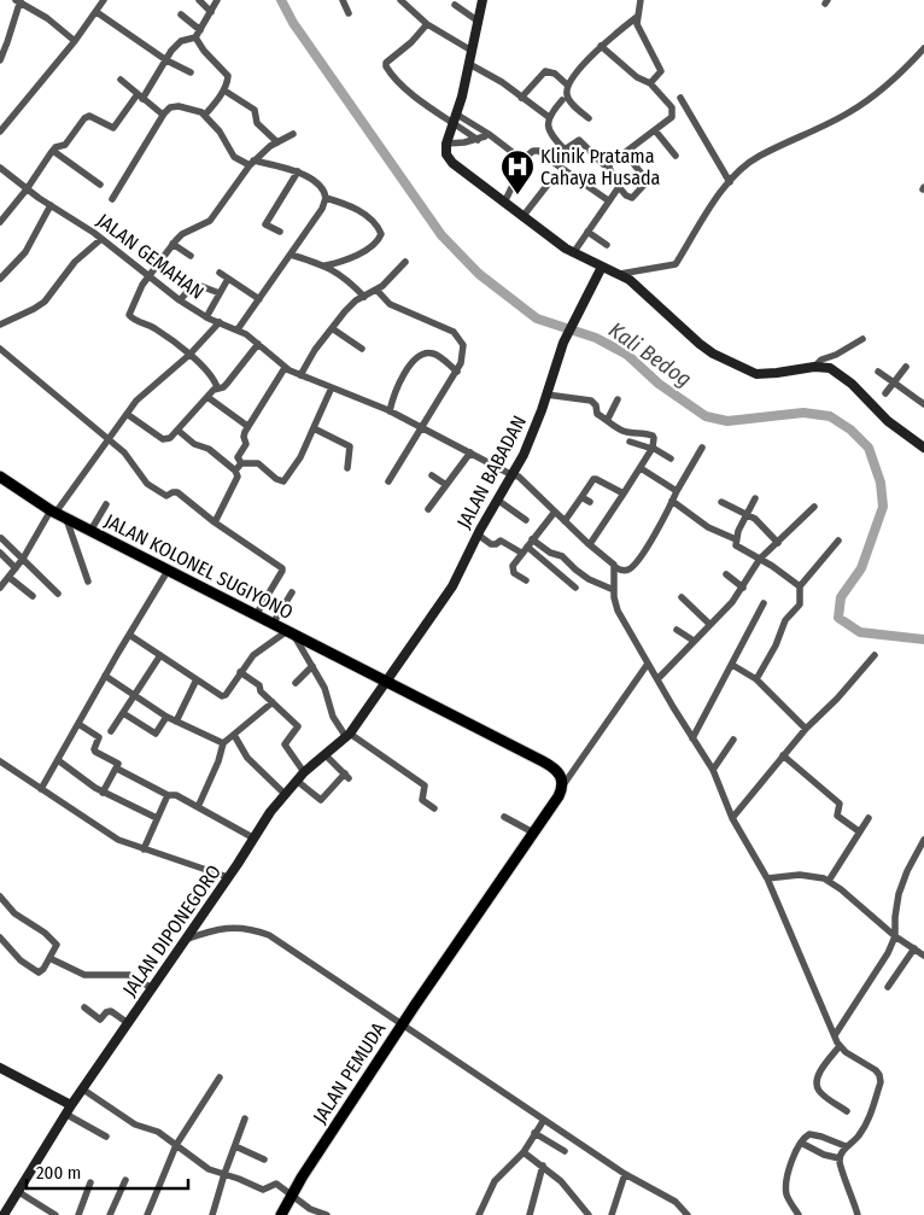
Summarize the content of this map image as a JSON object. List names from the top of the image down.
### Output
{
  "streets": {
    "main road": [
      "JALAN BABADAN",
      "JALAN KOLONEL SUGIYONO",
      "JALAN DIPONEGORO",
      "JALAN PEMUDA"
    ],
    "street": ["JALAN GEMAHAN"]
  },
  "crossings": [
    ["JALAN GEMAHAN", "JALAN BABADAN"],
    ["JALAN BABADAN", "JALAN KOLONEL SUGIYONO"],
    ["JALAN BABADAN", "JALAN DIPONEGORO"],
    ["JALAN KOLONEL SUGIYONO", "JALAN DIPONEGORO"]
  ],
  "water": ["Kali Bedog"],
  "places": {
    "hospital": ["Klinik Pratama Cahaya Husada"]
  },
  "scale_bar": "200 m"
}
